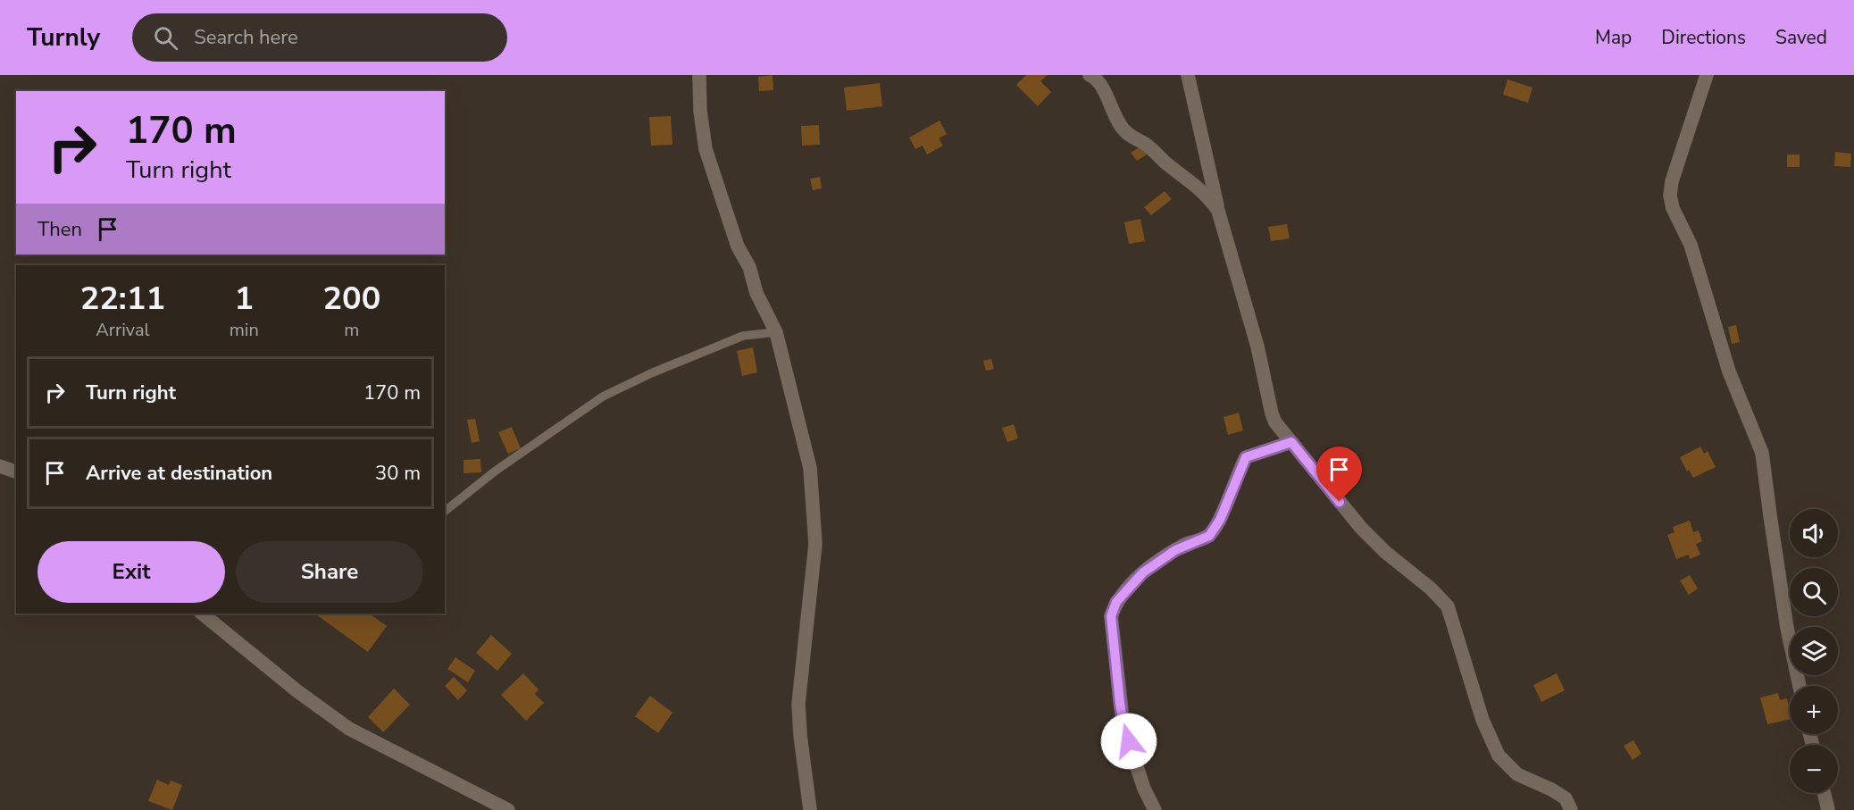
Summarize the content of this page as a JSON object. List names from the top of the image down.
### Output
{
  "page": {
    "header": "Turnly",
    "search": "Search here",
    "nav": ["Map", "Directions", "Saved"],
    "turn": ["170 m", "Turn right"],
    "then": "Then",
    "eta": [
      "22:11",
      "Arrival",
      "1",
      "min",
      "200",
      "m"
    ],
    "list": [
      {
        "name": "Turn right",
        "value": "170 m"
      },
      {
        "name": "Arrive at destination",
        "value": "30 m"
      }
    ],
    "map_buttons": ["+", "−"],
    "buttons": ["Exit", "Share"]
  }
}
